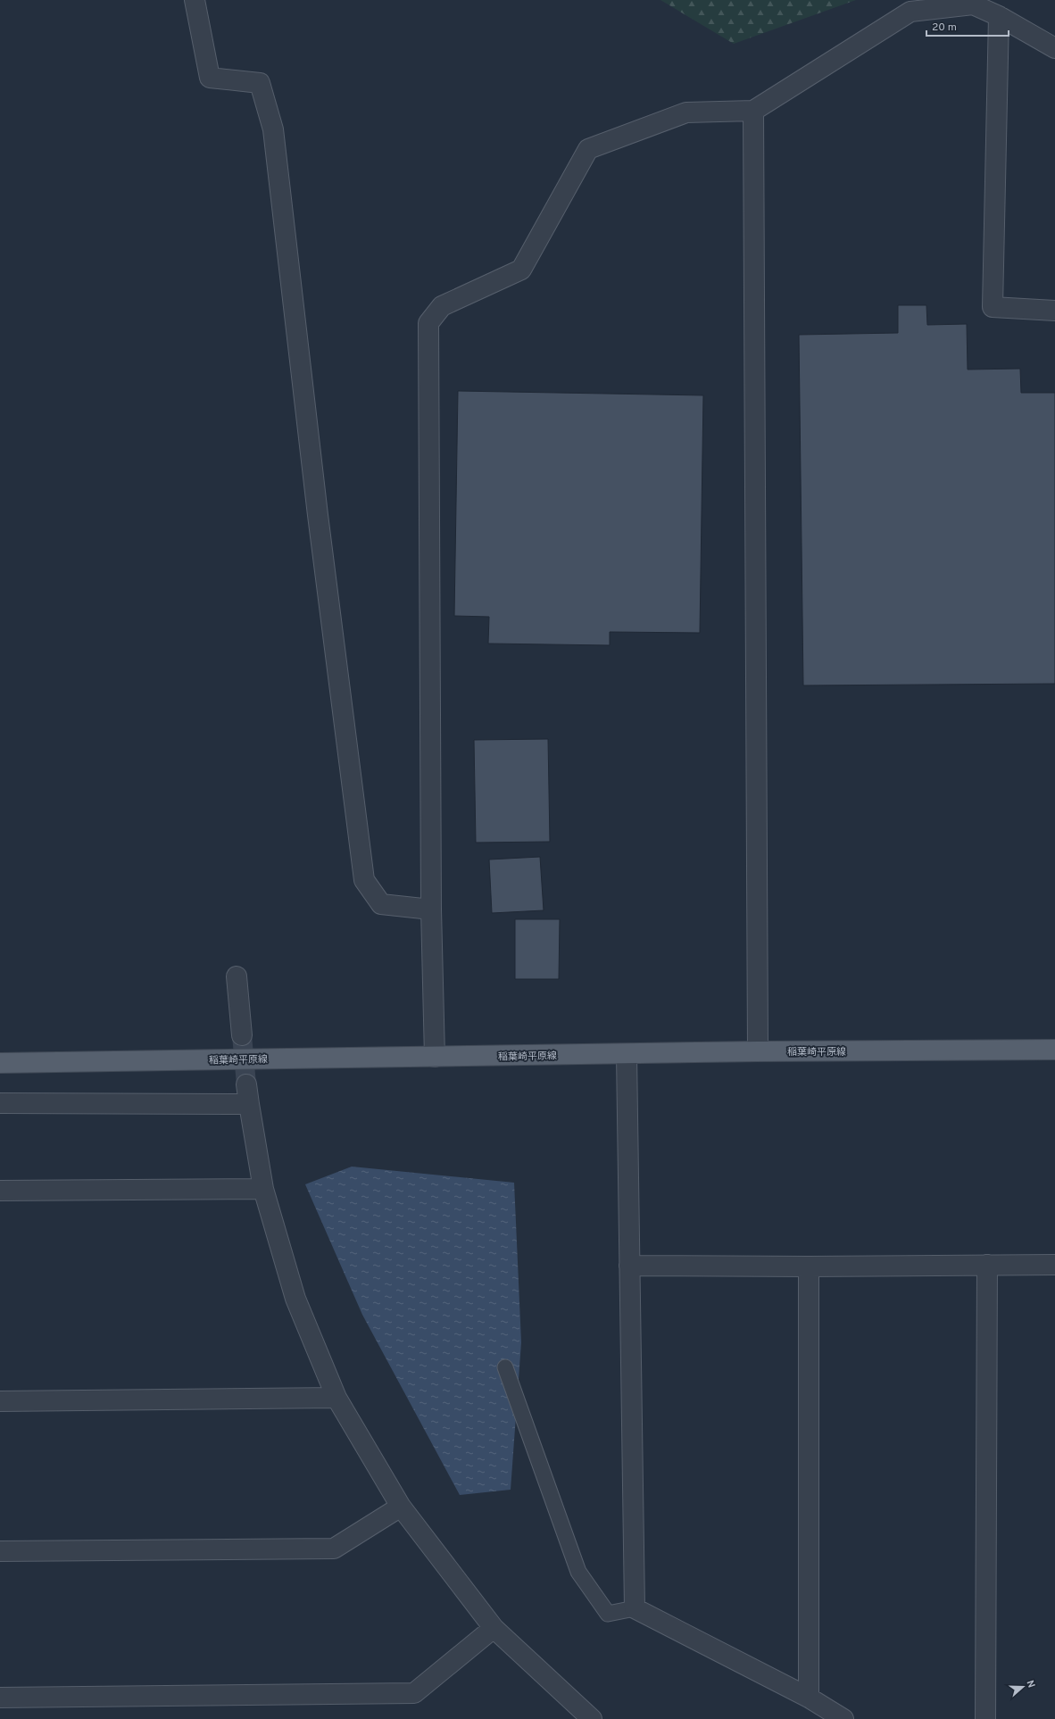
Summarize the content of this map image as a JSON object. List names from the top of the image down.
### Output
{
  "streets": {
    "main road": ["稲葉崎平原線"]
  },
  "scale_bar": "20 m",
  "north": "right"
}
